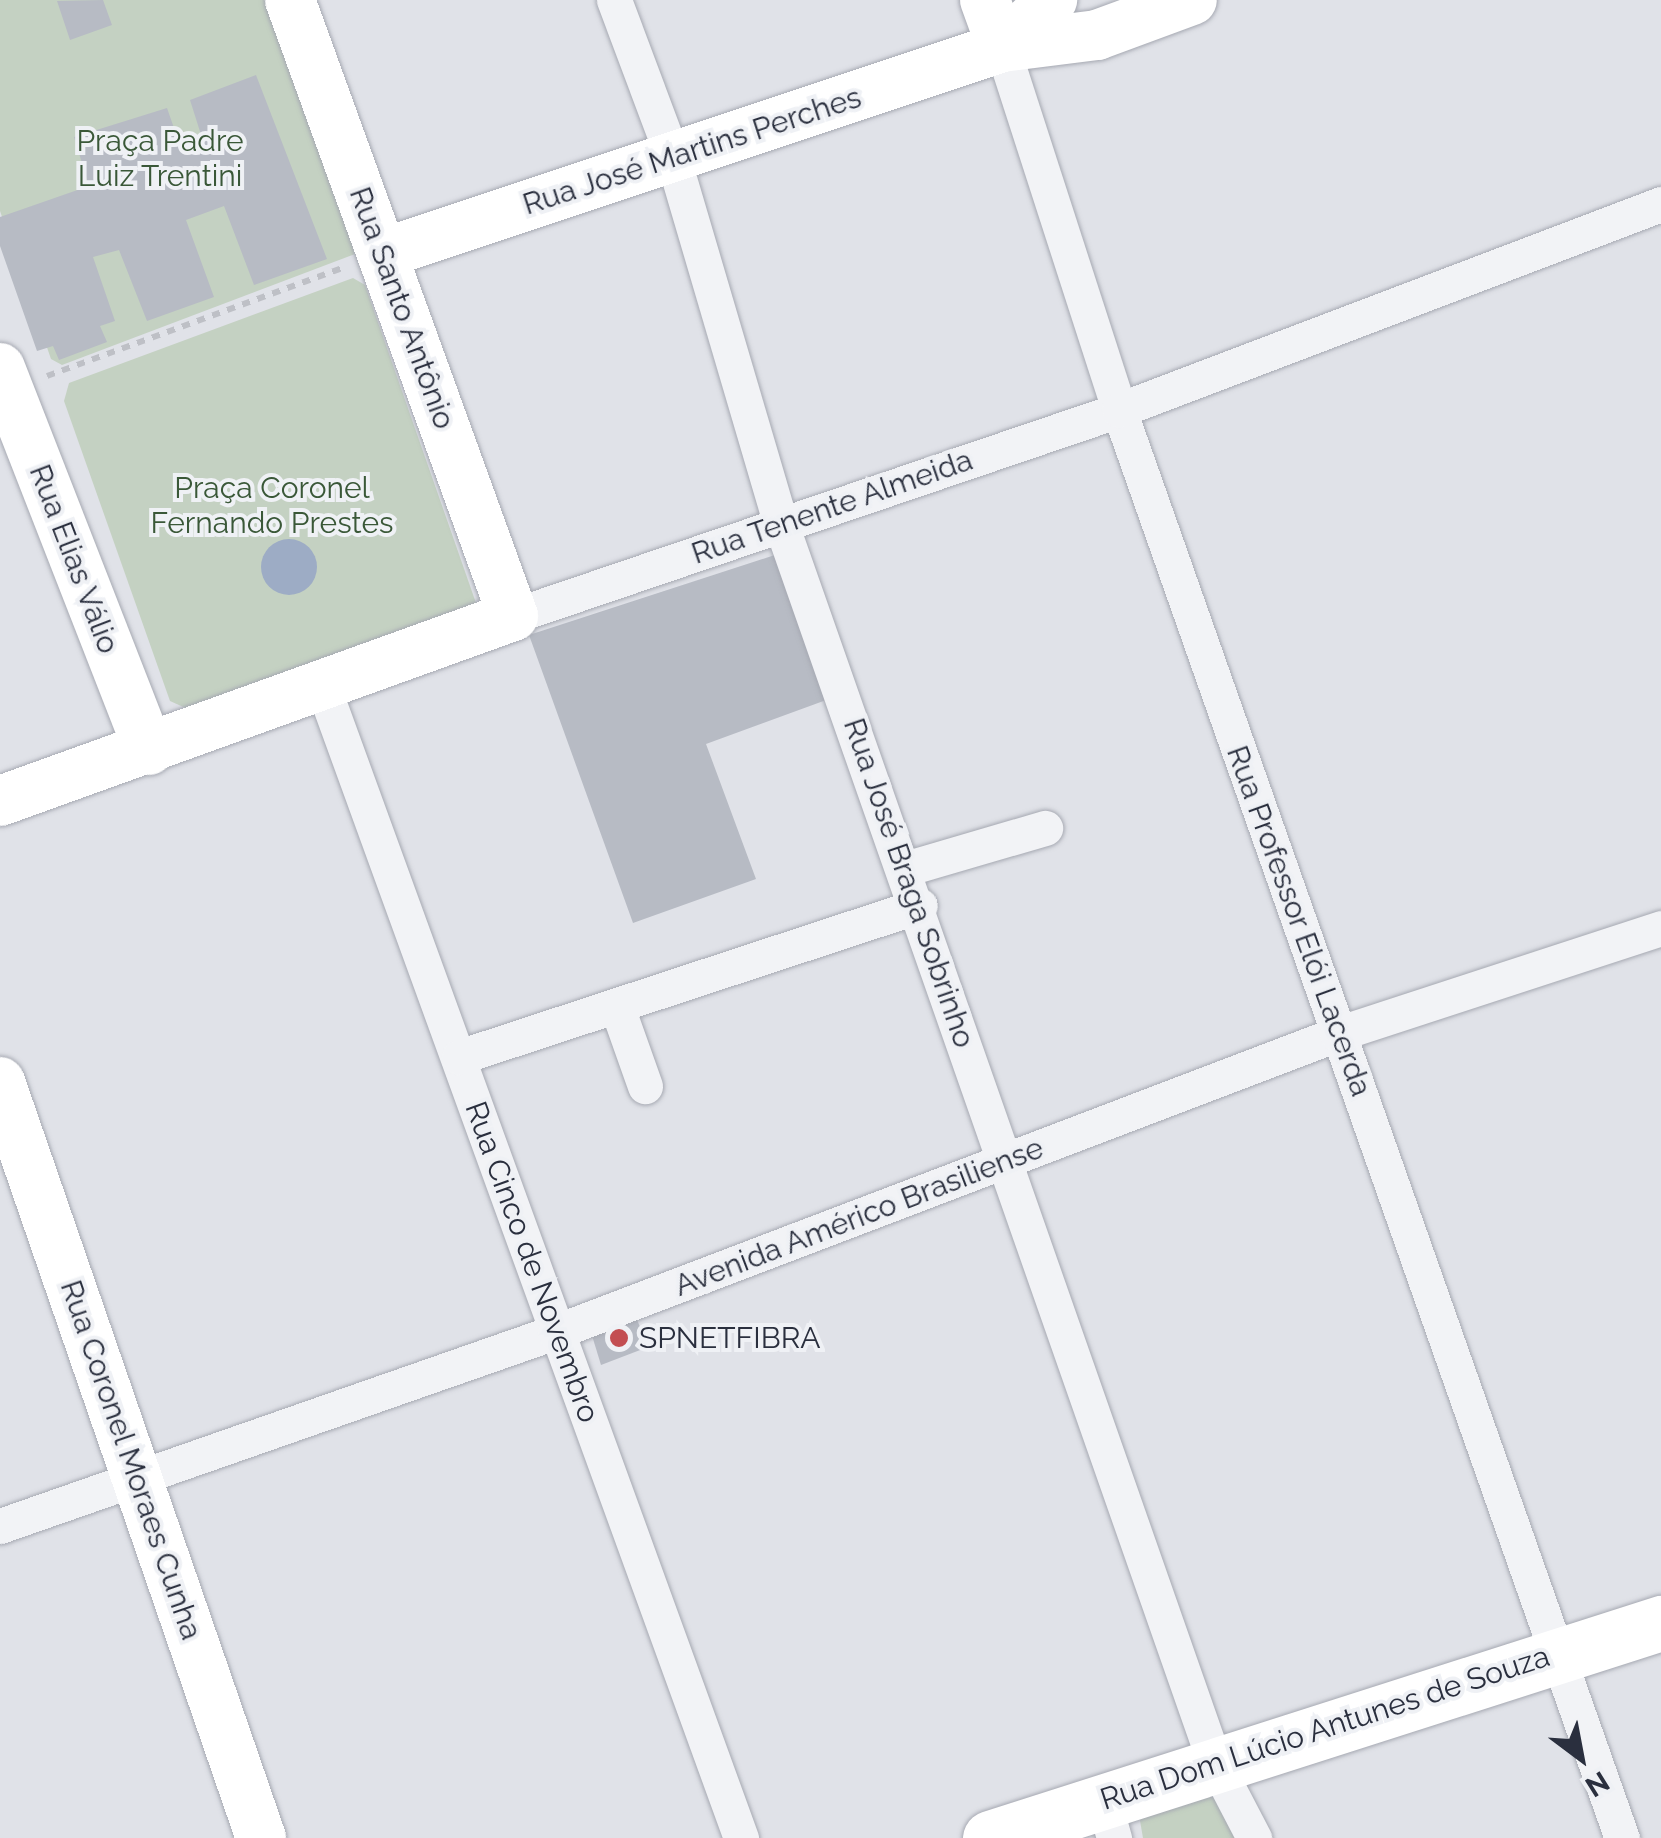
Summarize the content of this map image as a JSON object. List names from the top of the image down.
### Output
{
  "streets": {
    "main road": [
      "Rua José Martins Perches",
      "Rua Santo Antônio",
      "Rua Tenente Almeida",
      "Rua Elias Válio",
      "Rua Professor Elói Lacerda",
      "Rua Coronel Moraes Cunha",
      "Rua Dom Lúcio Antunes de Souza"
    ],
    "street": ["Rua José Braga Sobrinho", "Avenida Américo Brasiliense", "Rua Cinco de Novembro"]
  },
  "crossings": [
    ["Rua José Martins Perches", "Rua Santo Antônio"],
    ["Rua José Martins Perches", "Rua José Braga Sobrinho"],
    ["Rua José Martins Perches", "Rua Professor Elói Lacerda"],
    ["Rua Santo Antônio", "Rua Tenente Almeida"],
    ["Rua Tenente Almeida", "Rua Elias Válio"],
    ["Rua Tenente Almeida", "Rua José Braga Sobrinho"],
    ["Rua Tenente Almeida", "Rua Professor Elói Lacerda"],
    ["Rua Tenente Almeida", "Rua Cinco de Novembro"],
    ["Rua José Braga Sobrinho", "Avenida Américo Brasiliense"],
    ["Rua José Braga Sobrinho", "Rua Dom Lúcio Antunes de Souza"],
    ["Rua Professor Elói Lacerda", "Avenida Américo Brasiliense"],
    ["Rua Professor Elói Lacerda", "Rua Dom Lúcio Antunes de Souza"],
    ["Avenida Américo Brasiliense", "Rua Cinco de Novembro"],
    ["Avenida Américo Brasiliense", "Rua Coronel Moraes Cunha"]
  ],
  "parks": ["Praça Padre Luiz Trentini", "Praça Coronel Fernando Prestes"],
  "places": ["SPNETFIBRA"],
  "north": "bottom right"
}
